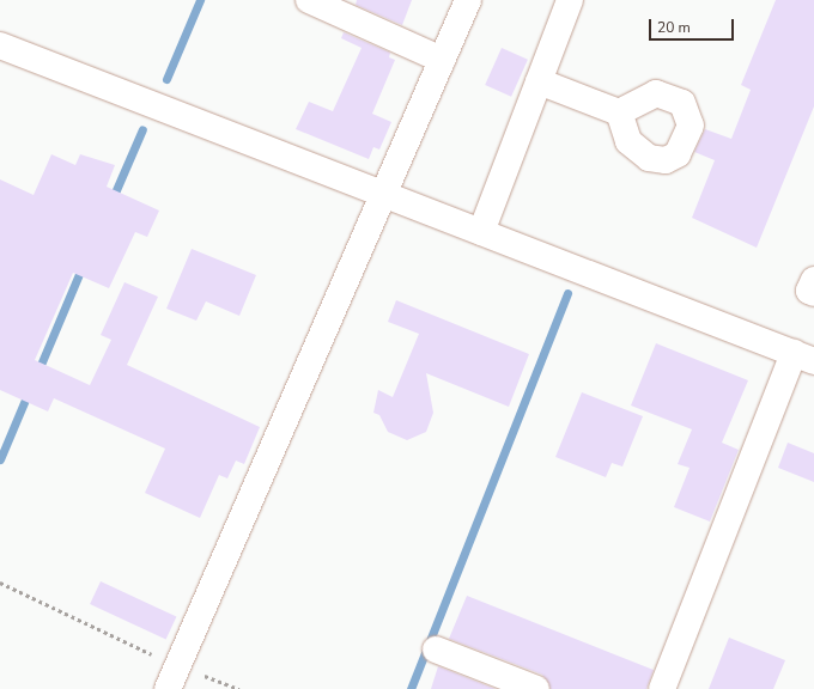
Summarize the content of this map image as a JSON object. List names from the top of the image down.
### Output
{
  "scale_bar": "20 m"
}
